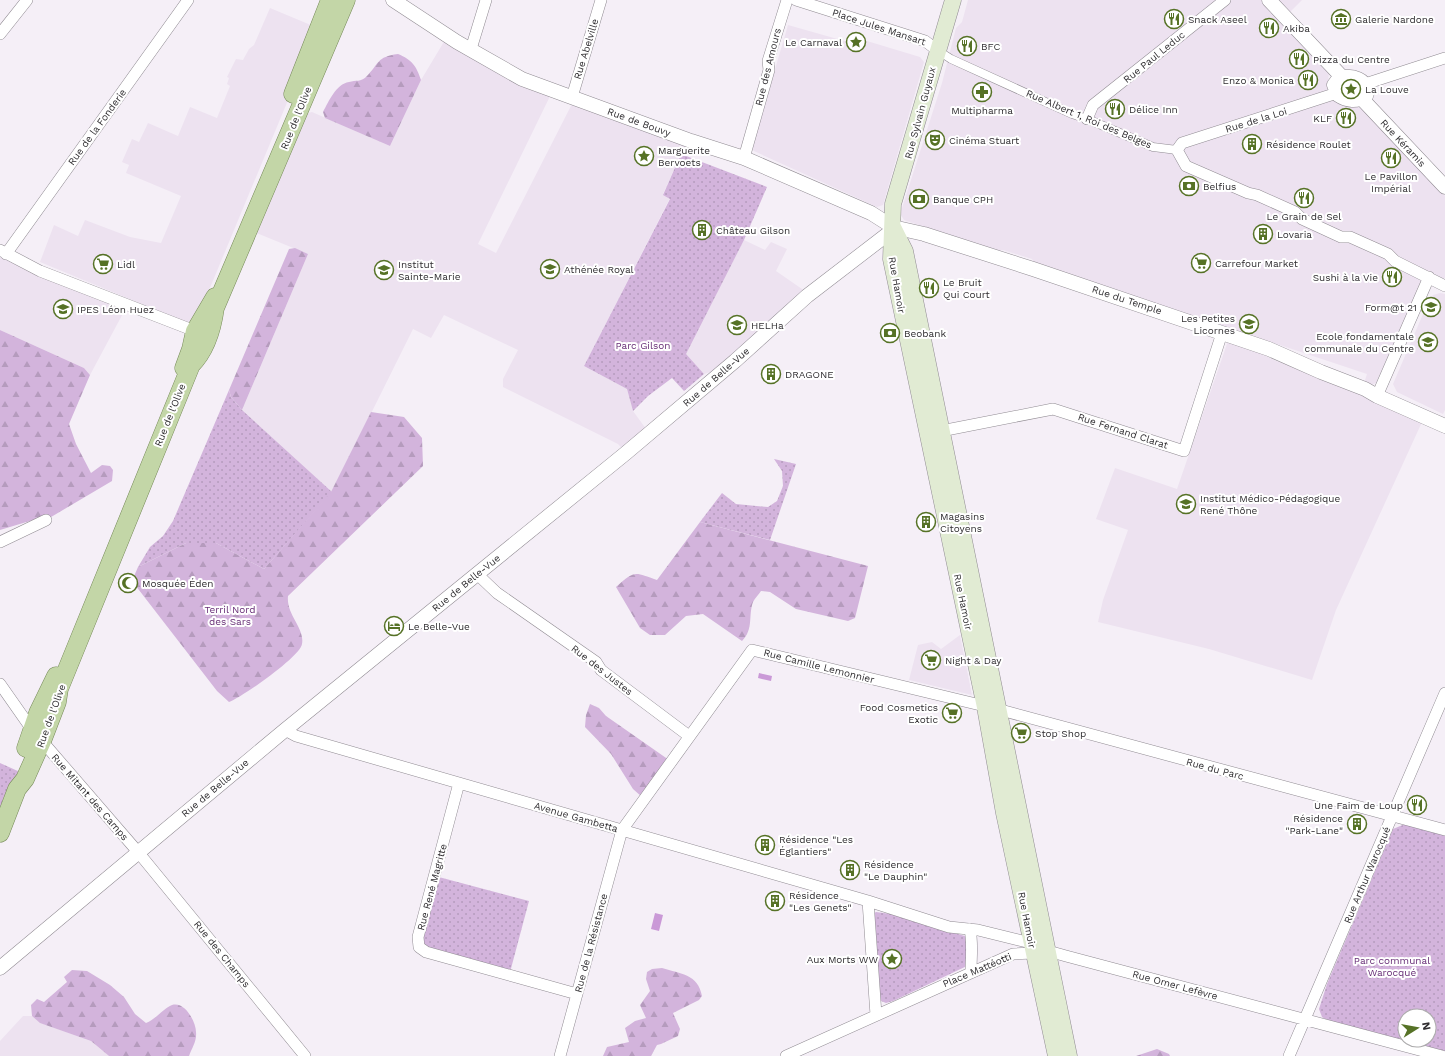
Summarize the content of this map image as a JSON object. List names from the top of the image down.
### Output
{
  "streets": {
    "main road": ["Rue Sylvain Guyaux", "Rue de l'Olive", "Rue Hamoir"],
    "street": [
      "Place Jules Mansart",
      "Rue Abelville",
      "Rue Paul Leduc",
      "Rue des Amours",
      "Rue Albert 1, Roi des Belges",
      "Rue de la Loi",
      "Rue de Bouvy",
      "Rue de la Fonderie",
      "Rue Kéramis",
      "Rue du Temple",
      "Rue de Belle-Vue",
      "Rue Fernand Clarat",
      "Rue Camille Lemonnier",
      "Rue des Justes",
      "Rue du Parc",
      "Rue Mitant des Camps",
      "Avenue Gambetta",
      "Rue Arthur Warocqué",
      "Rue René Magritte",
      "Rue de la Résistance",
      "Rue des Champs",
      "Place Mattéotti",
      "Rue Omer Lefèvre"
    ]
  },
  "crossings": [
    ["Place Jules Mansart", "Rue Sylvain Guyaux"],
    ["Place Jules Mansart", "Rue Albert 1, Roi des Belges"],
    ["Rue Abelville", "Rue de Bouvy"],
    ["Rue Paul Leduc", "Rue Albert 1, Roi des Belges"],
    ["Rue des Amours", "Rue de Bouvy"],
    ["Rue Sylvain Guyaux", "Rue Albert 1, Roi des Belges"],
    ["Rue Sylvain Guyaux", "Rue de Bouvy"],
    ["Rue Sylvain Guyaux", "Rue Hamoir"],
    ["Rue Sylvain Guyaux", "Rue du Temple"],
    ["Rue Sylvain Guyaux", "Rue de Belle-Vue"],
    ["Rue de l'Olive", "Rue Mitant des Camps"],
    ["Rue Albert 1, Roi des Belges", "Rue de la Loi"],
    ["Rue de la Loi", "Rue Kéramis"],
    ["Rue de Bouvy", "Rue Hamoir"],
    ["Rue de Bouvy", "Rue du Temple"],
    ["Rue de Bouvy", "Rue de Belle-Vue"],
    ["Rue Hamoir", "Rue du Temple"],
    ["Rue Hamoir", "Rue de Belle-Vue"],
    ["Rue Hamoir", "Rue Fernand Clarat"],
    ["Rue Hamoir", "Rue Camille Lemonnier"],
    ["Rue Hamoir", "Rue du Parc"],
    ["Rue Hamoir", "Place Mattéotti"],
    ["Rue Hamoir", "Rue Omer Lefèvre"],
    ["Rue du Temple", "Rue de Belle-Vue"],
    ["Rue du Temple", "Rue Fernand Clarat"],
    ["Rue de Belle-Vue", "Rue des Justes"],
    ["Rue de Belle-Vue", "Rue Mitant des Camps"],
    ["Rue de Belle-Vue", "Avenue Gambetta"],
    ["Rue de Belle-Vue", "Rue des Champs"],
    ["Rue Camille Lemonnier", "Rue des Justes"],
    ["Rue Camille Lemonnier", "Rue du Parc"],
    ["Rue Camille Lemonnier", "Avenue Gambetta"],
    ["Rue Camille Lemonnier", "Rue de la Résistance"],
    ["Rue du Parc", "Rue Arthur Warocqué"],
    ["Rue Mitant des Camps", "Rue des Champs"],
    ["Avenue Gambetta", "Rue René Magritte"],
    ["Avenue Gambetta", "Rue de la Résistance"],
    ["Avenue Gambetta", "Place Mattéotti"],
    ["Rue Arthur Warocqué", "Rue Omer Lefèvre"],
    ["Rue René Magritte", "Rue de la Résistance"],
    ["Place Mattéotti", "Rue Omer Lefèvre"]
  ],
  "parks": ["Parc Gilson", "Terril Nord des Sars", "Parc communal Warocqué"],
  "places": {
    "restaurant": [
      "Snack Aseel",
      "Akiba",
      "BFC",
      "Pizza du Centre",
      "Enzo & Monica",
      "Délice Inn",
      "KLF",
      "Le Pavillon Impérial",
      "Le Grain de Sel",
      "Sushi à la Vie",
      "Le Bruit Qui Court",
      "Une Faim de Loup"
    ],
    "museum": ["Galerie Nardone"],
    "place": [
      "Le Carnaval",
      "La Louve",
      "Marguerite Bervoets",
      "Aux Morts WW"
    ],
    "pharmacy": ["Multipharma"],
    "theatre": ["Cinéma Stuart"],
    "building": [
      "Résidence Roulet",
      "Château Gilson",
      "Lovaria",
      "DRAGONE",
      "Magasins Citoyens",
      "Résidence \"Park-Lane\"",
      "Résidence \"Les Églantiers\"",
      "Résidence \"Le Dauphin\"",
      "Résidence \"Les Genets\""
    ],
    "bank": ["Belfius", "Banque CPH", "Beobank"],
    "supermarket": [
      "Carrefour Market",
      "Lidl",
      "Night & Day",
      "Food Cosmetics Exotic",
      "Stop Shop"
    ],
    "school or university": [
      "Athénée Royal",
      "Institut Sainte-Marie",
      "Form@t 21",
      "IPES Léon Huez",
      "Les Petites Licornes",
      "HELHa",
      "Ecole fondamentale communale du Centre",
      "Institut Médico-Pédagogique René Thône"
    ],
    "mosque": ["Mosquée Éden"],
    "hotel": ["Le Belle-Vue"]
  },
  "north": "right"
}
